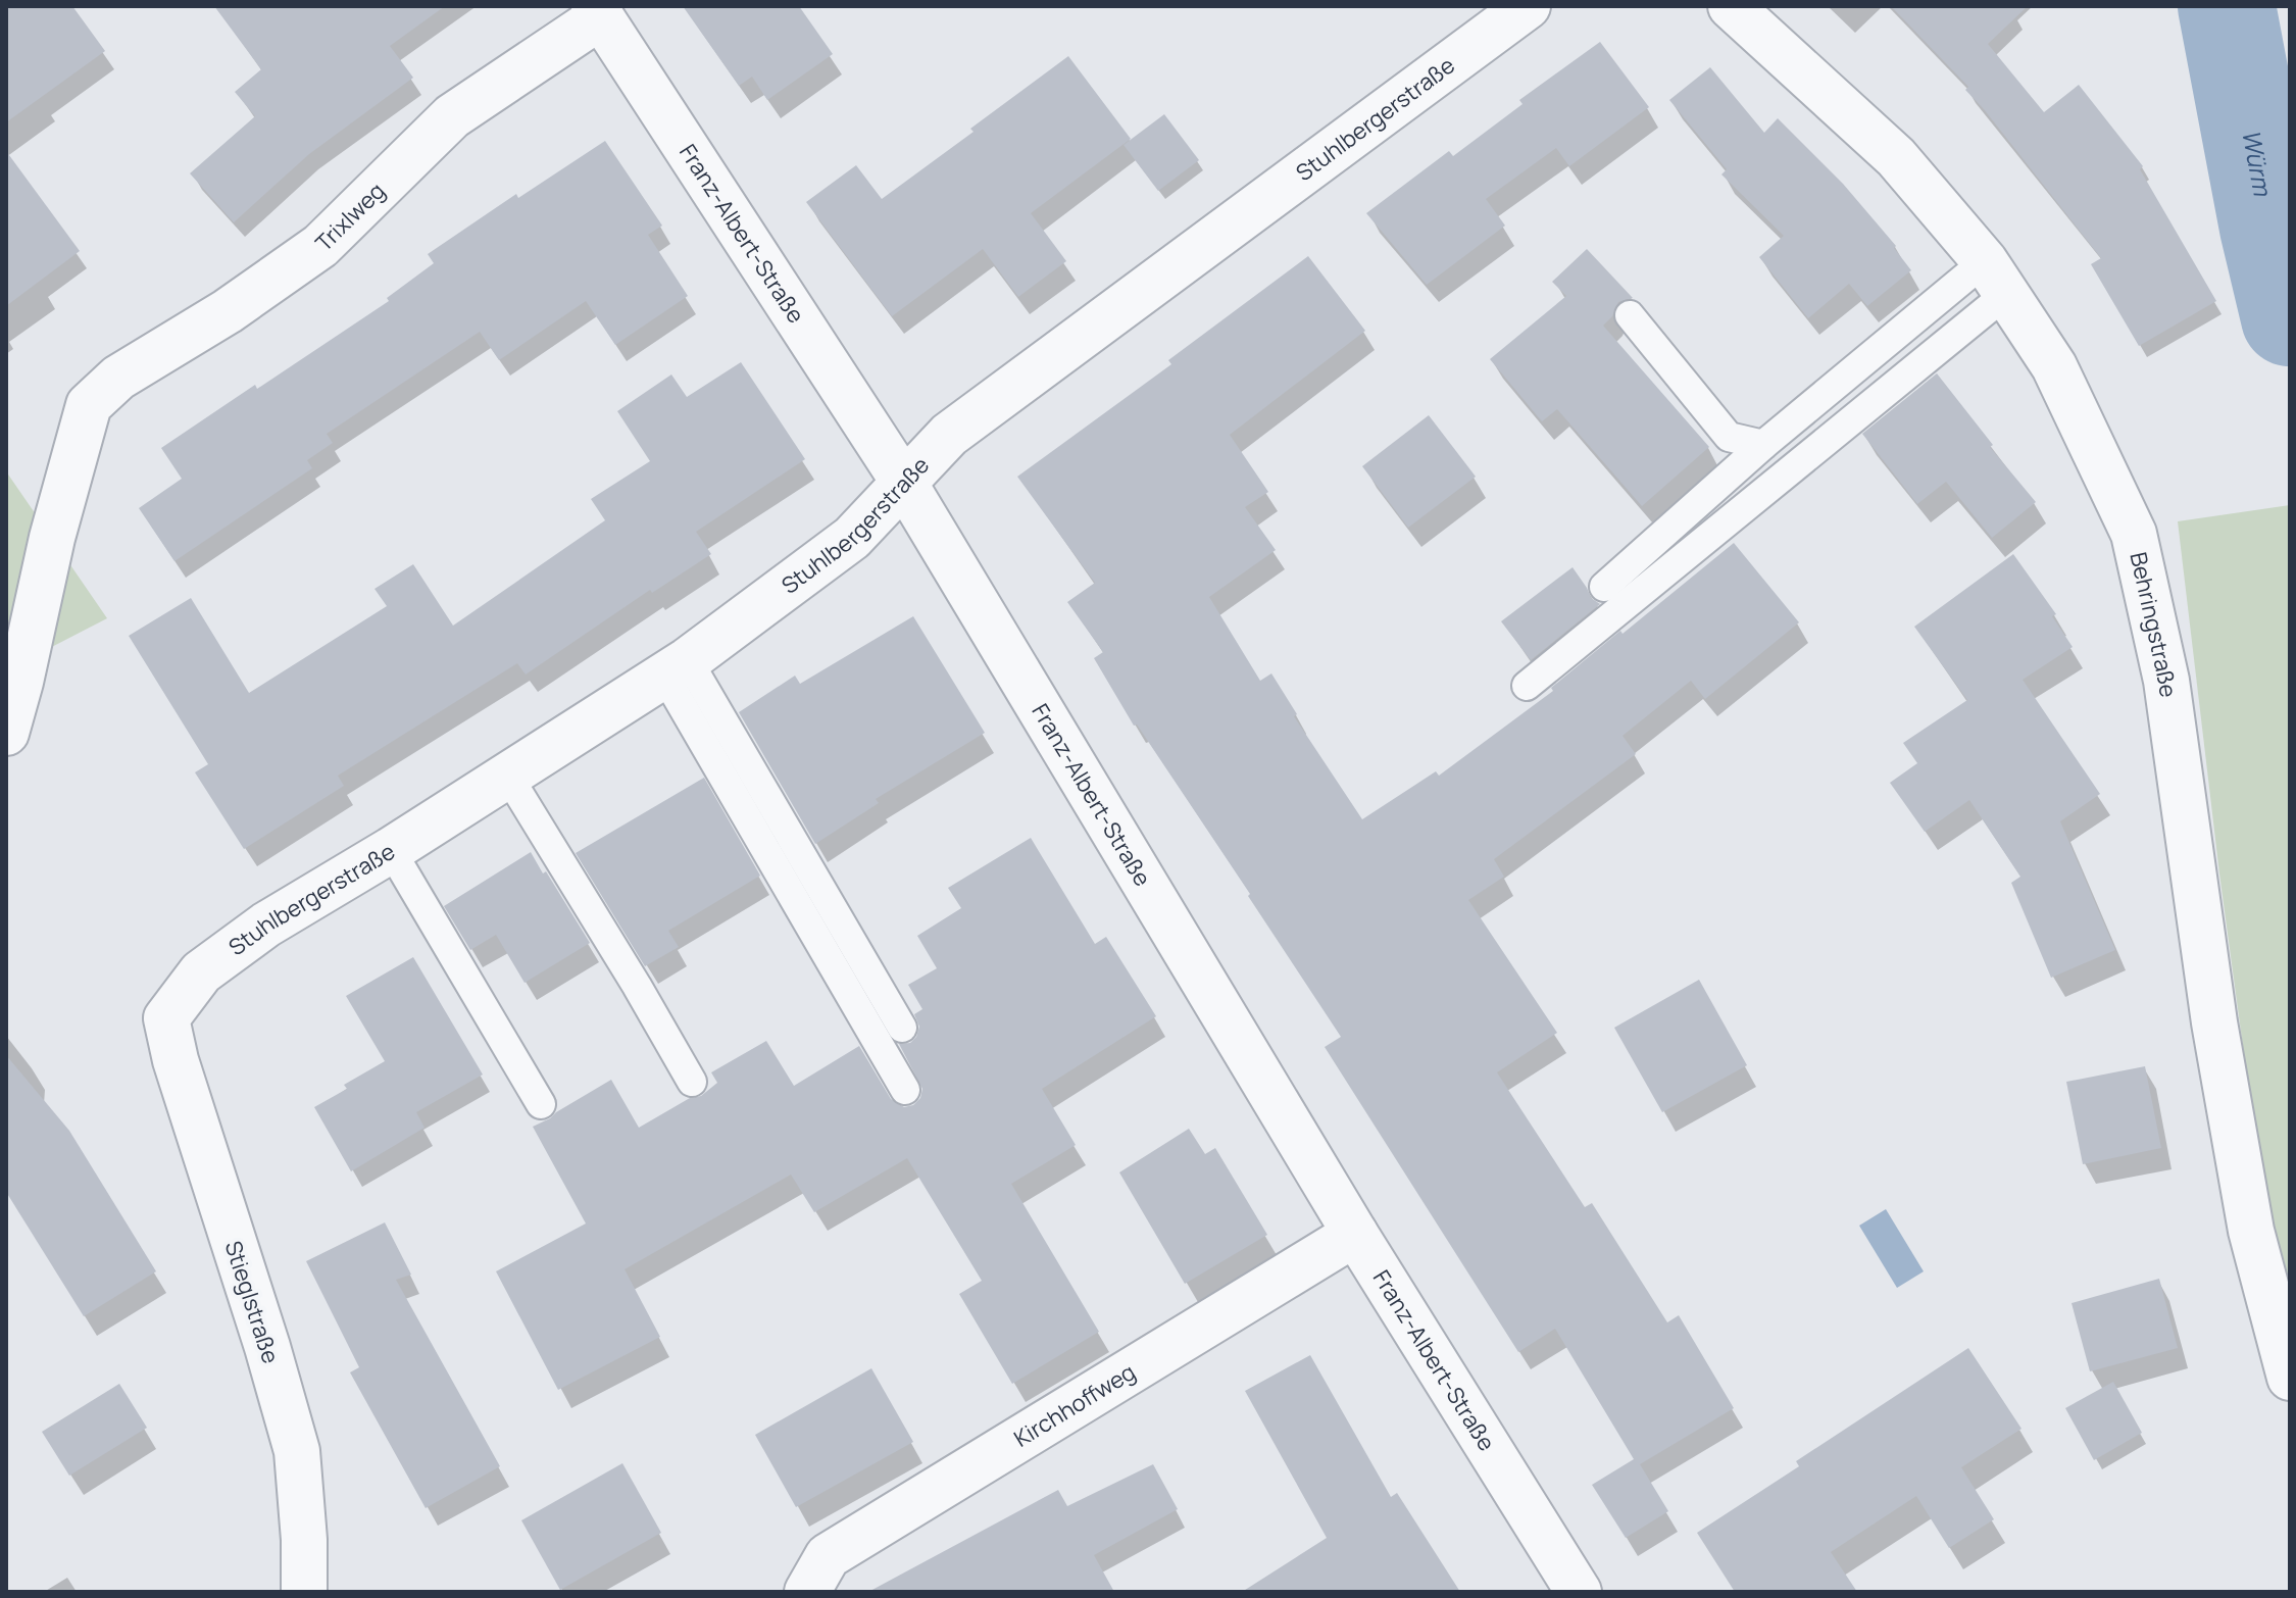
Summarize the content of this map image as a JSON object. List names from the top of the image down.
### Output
{
  "streets": {
    "street": [
      "Stuhlbergerstraße",
      "Trixlweg",
      "Franz-Albert-Straße",
      "Behringstraße",
      "Stieglstraße",
      "Kirchhoffweg"
    ]
  },
  "crossings": [
    ["Stuhlbergerstraße", "Franz-Albert-Straße"],
    ["Stuhlbergerstraße", "Stieglstraße"],
    ["Trixlweg", "Franz-Albert-Straße"],
    ["Franz-Albert-Straße", "Kirchhoffweg"]
  ],
  "water": ["Würm"]
}
